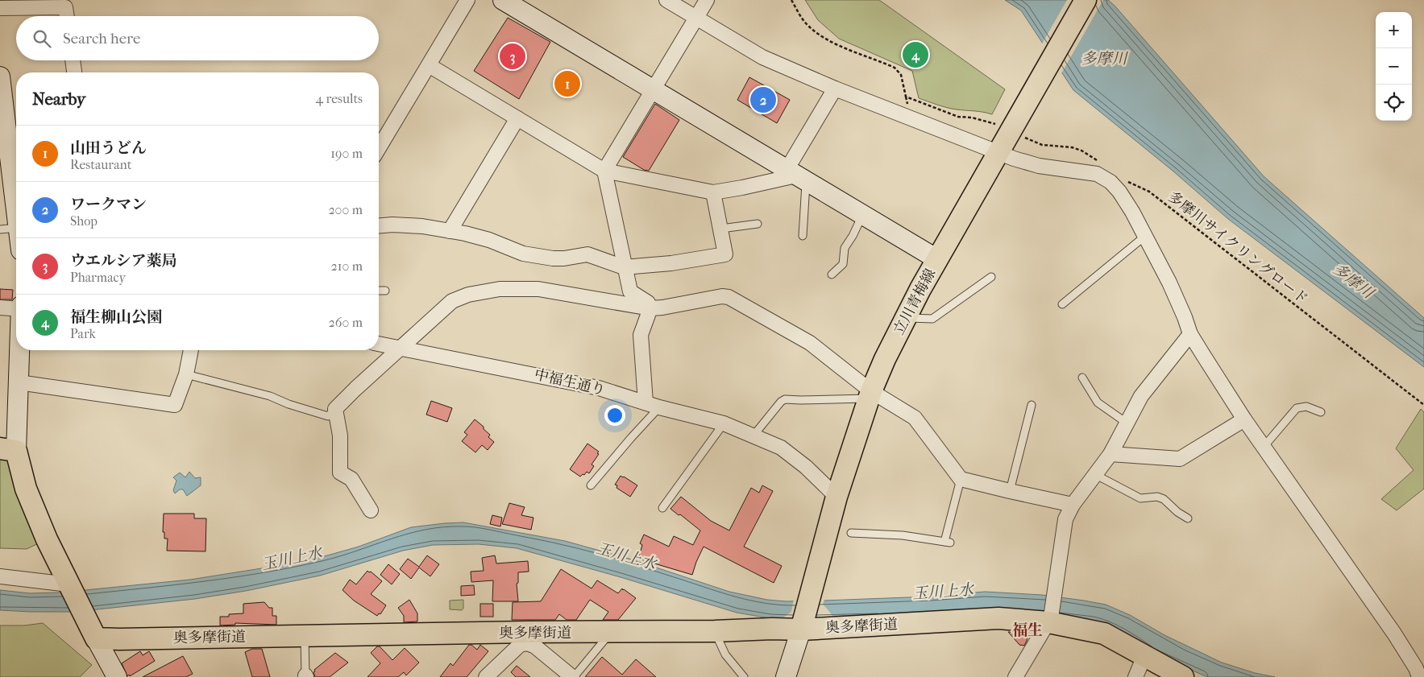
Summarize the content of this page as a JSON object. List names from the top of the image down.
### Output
{
  "streets": {
    "main road": ["立川青梅線", "奥多摩街道"],
    "street": ["中福生通り"],
    "path": ["多摩川サイクリングロード"]
  },
  "crossings": [
    ["立川青梅線", "中福生通り"],
    ["立川青梅線", "奥多摩街道"]
  ],
  "districts": ["福生"],
  "water": ["多摩川", "玉川上水"],
  "page": {
    "map_buttons": ["+", "−"],
    "search": "Search here",
    "pins": [
      "4",
      "3",
      "1",
      "2"
    ],
    "heading": ["Nearby", "4 results"],
    "list": [
      {
        "mark": "1",
        "name": "山田うどん",
        "note": "Restaurant",
        "value": "190 m"
      },
      {
        "mark": "2",
        "name": "ワークマン",
        "note": "Shop",
        "value": "200 m"
      },
      {
        "mark": "3",
        "name": "ウエルシア薬局",
        "note": "Pharmacy",
        "value": "210 m"
      },
      {
        "mark": "4",
        "name": "福生柳山公園",
        "note": "Park",
        "value": "260 m"
      }
    ]
  }
}
